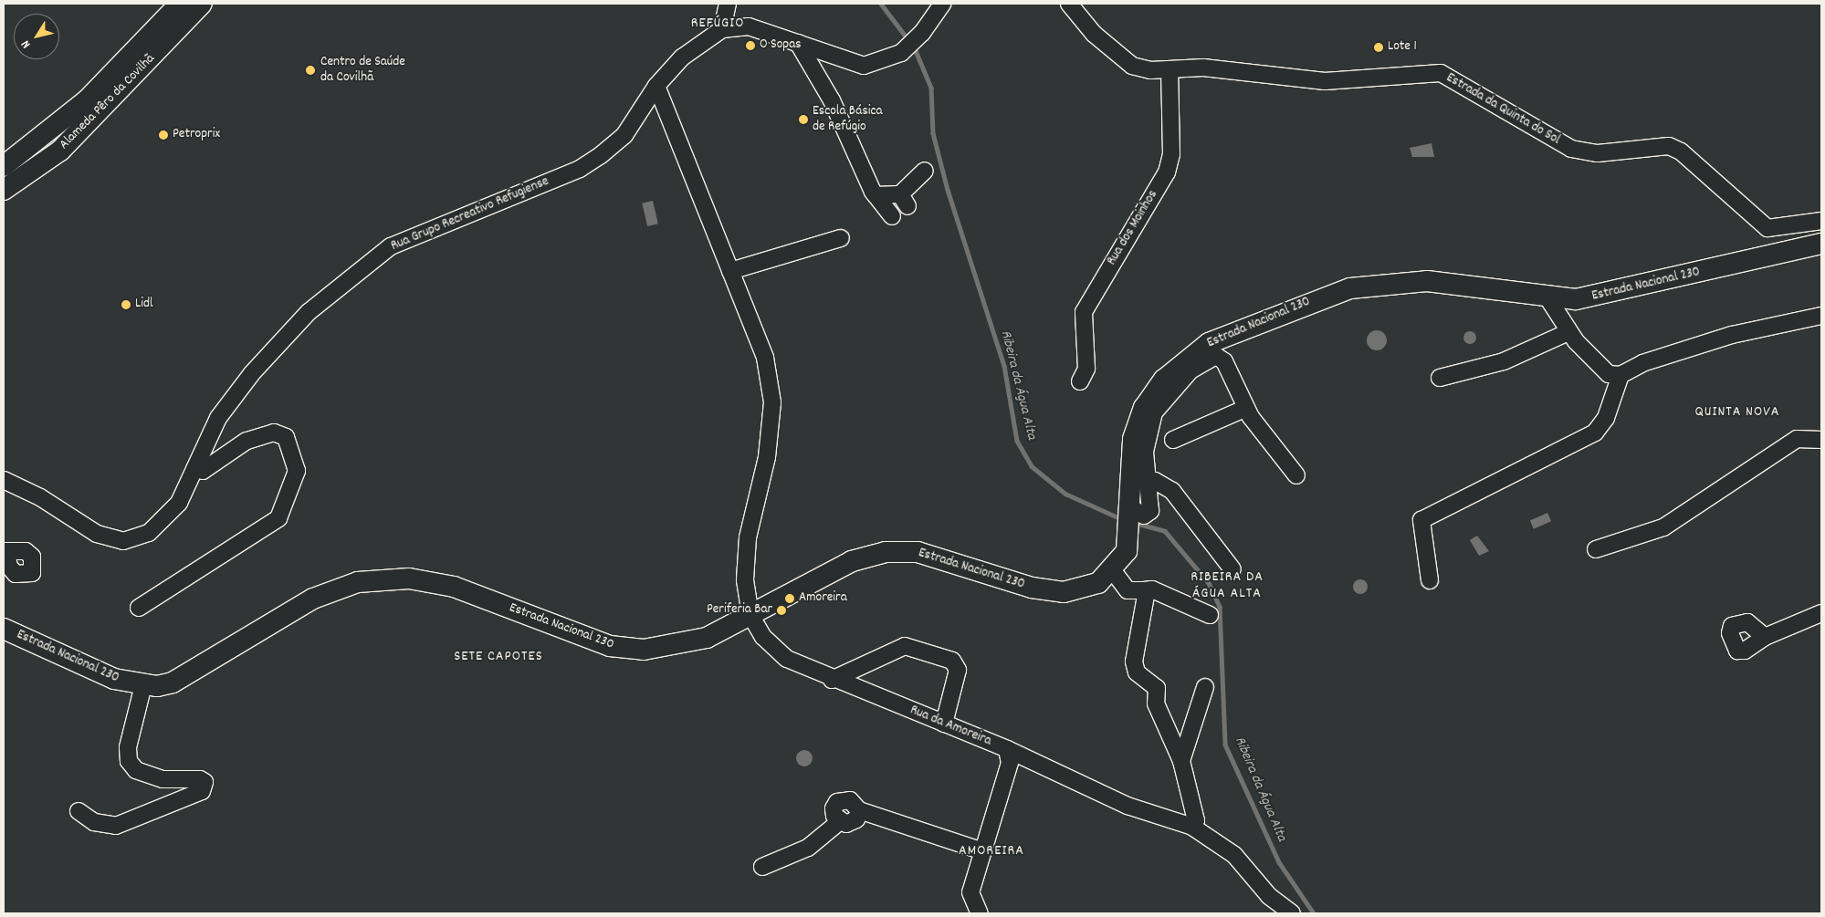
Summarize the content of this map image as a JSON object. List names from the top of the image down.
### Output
{
  "streets": {
    "main road": ["Alameda Pêro da Covilhã", "Estrada Nacional 230"],
    "street": [
      "Estrada da Quinta do Sol",
      "Rua Grupo Recreativo Refugiense",
      "Rua dos Moinhos",
      "Rua da Amoreira"
    ]
  },
  "crossings": [
    ["Estrada da Quinta do Sol", "Rua dos Moinhos"],
    ["Estrada Nacional 230", "Rua da Amoreira"]
  ],
  "districts": [
    "REFÚGIO",
    "QUINTA NOVA",
    "RIBEIRA DA ÁGUA ALTA",
    "SETE CAPOTES",
    "AMOREIRA"
  ],
  "water": ["Ribeira da Água Alta"],
  "places": [
    "O Sopas",
    "Lote 1",
    "Centro de Saúde da Covilhã",
    "Escola Básica de Refúgio",
    "Petroprix",
    "Lidl",
    "Amoreira",
    "Periferia Bar"
  ],
  "north": "bottom left"
}
